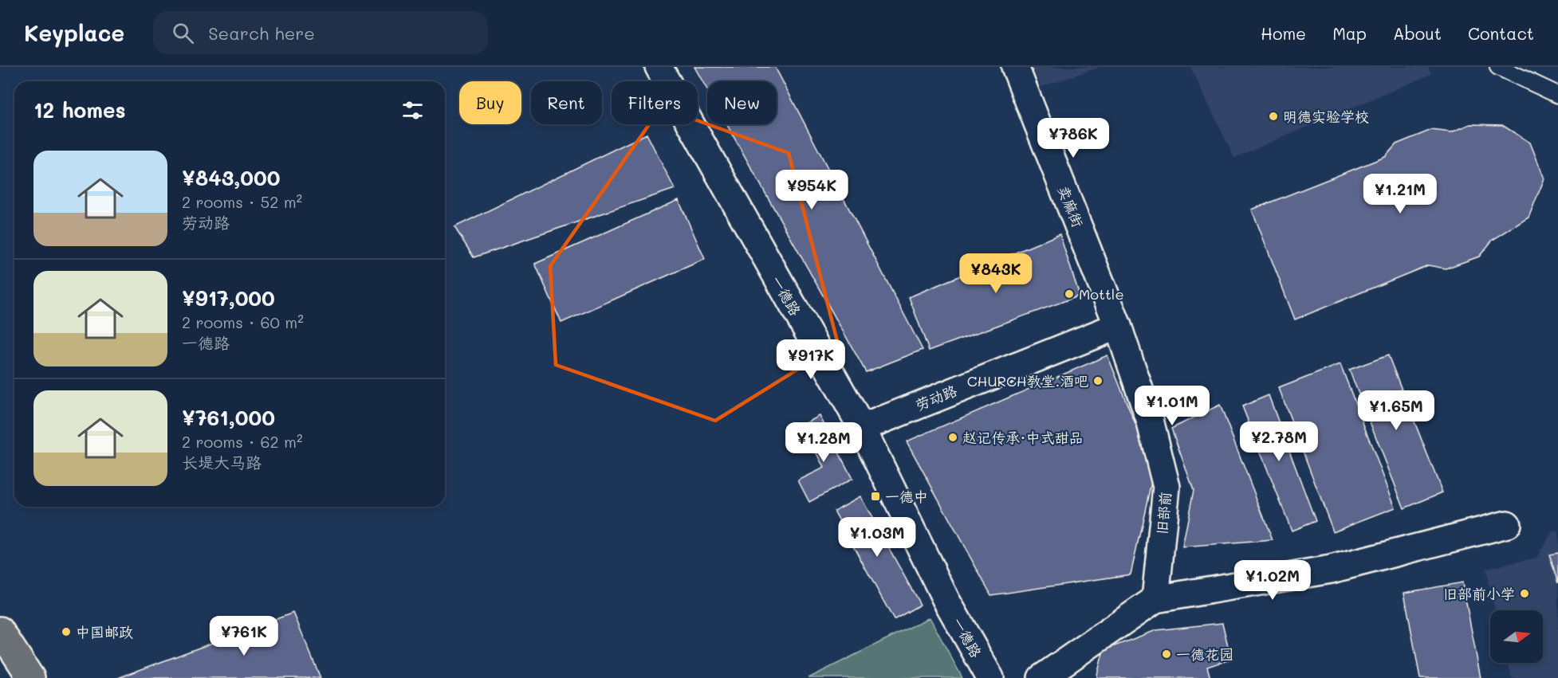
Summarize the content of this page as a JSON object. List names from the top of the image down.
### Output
{
  "streets": {
    "street": [
      "卖麻街",
      "一德路",
      "劳动路",
      "旧部前"
    ]
  },
  "crossings": [
    ["卖麻街", "旧部前"],
    ["一德路", "劳动路"],
    ["劳动路", "旧部前"]
  ],
  "places": {
    "other": [
      "明德实验学校",
      "Mottle",
      "CHURCH教堂.酒吧",
      "赵记传承·中式甜品",
      "旧部前小学",
      "中国邮政",
      "一德花园"
    ],
    "transit": ["一德中"]
  },
  "north": "right",
  "page": {
    "header": "Keyplace",
    "search": "Search here",
    "nav": [
      "Home",
      "Map",
      "About",
      "Contact"
    ],
    "chip": [
      "Buy",
      "Rent",
      "Filters",
      "New"
    ],
    "heading": "12 homes",
    "price": [
      "¥786K",
      "¥954K",
      "¥1.21M",
      "¥843K",
      "¥917K",
      "¥1.01M",
      "¥1.65M",
      "¥2.78M",
      "¥1.28M",
      "¥1.03M",
      "¥1.02M",
      "¥761K"
    ],
    "list": [
      {
        "name": "¥843,000",
        "note": "2 rooms · 52 m² · 劳动路"
      },
      {
        "name": "¥917,000",
        "note": "2 rooms · 60 m² · 一德路"
      },
      {
        "name": "¥761,000",
        "note": "2 rooms · 62 m² · 长堤大马路"
      }
    ]
  }
}
